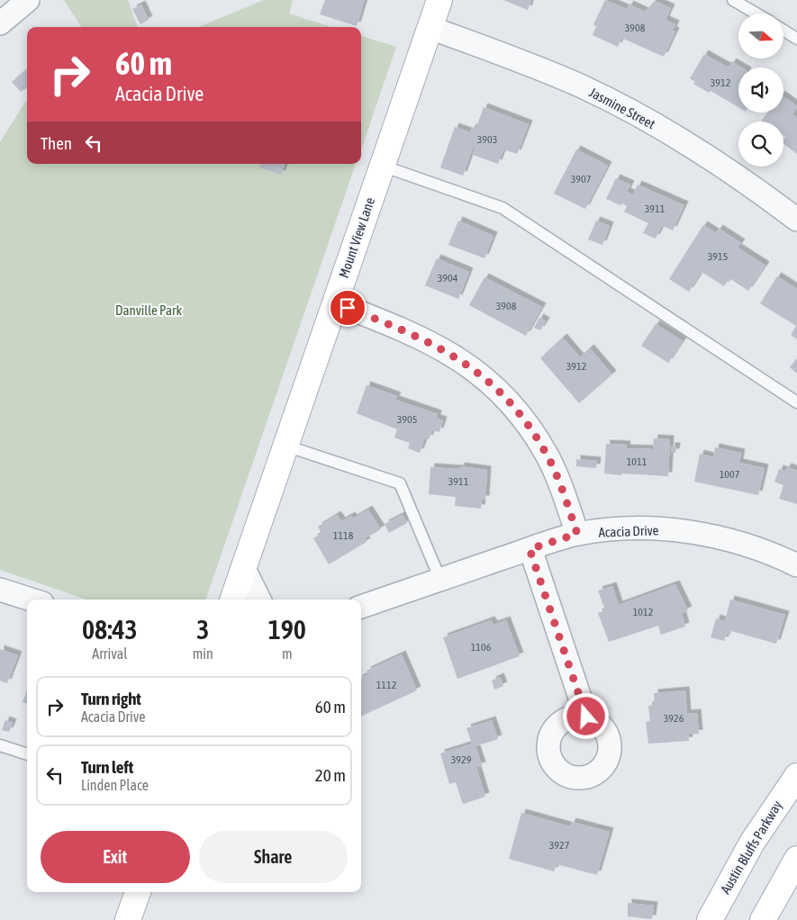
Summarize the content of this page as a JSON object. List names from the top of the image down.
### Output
{
  "streets": {
    "street": [
      "Jasmine Street",
      "Mount View Lane",
      "Acacia Drive",
      "Austin Bluffs Parkway"
    ]
  },
  "crossings": [
    ["Jasmine Street", "Mount View Lane"]
  ],
  "parks": ["Danville Park"],
  "house_numbers": [
    "3908",
    "3912",
    "3903",
    "3907",
    "3911",
    "3915",
    "3904",
    "3908",
    "3912",
    "3905",
    "1011",
    "1007",
    "3911",
    "1118",
    "1012",
    "1106",
    "1112",
    "3926",
    "3929",
    "3927"
  ],
  "north": "right",
  "page": {
    "turn": ["60 m", "Acacia Drive"],
    "then": "Then",
    "eta": [
      "08:43",
      "Arrival",
      "3",
      "min",
      "190",
      "m"
    ],
    "list": [
      {
        "name": "Turn right",
        "note": "Acacia Drive",
        "value": "60 m"
      },
      {
        "name": "Turn left",
        "note": "Linden Place",
        "value": "20 m"
      }
    ],
    "buttons": ["Exit", "Share"]
  }
}
